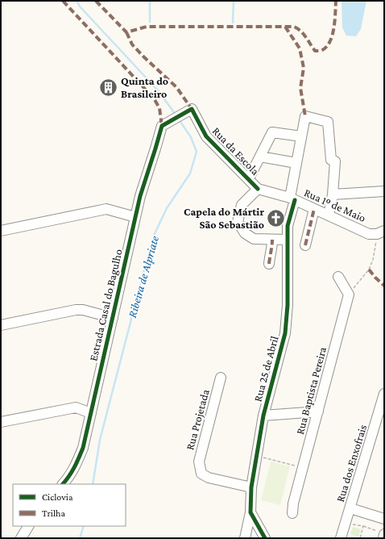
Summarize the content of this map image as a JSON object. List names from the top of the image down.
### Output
{
  "streets": {
    "street": [
      "Rua da Escola",
      "Rua 1º de Maio",
      "Estrada Casal do Bagulho",
      "Rua 25 de Abril",
      "Rua Baptista Pereira",
      "Rua Projetada",
      "Rua dos Enxofrais"
    ]
  },
  "crossings": [
    ["Rua da Escola", "Rua 1º de Maio"],
    ["Rua da Escola", "Estrada Casal do Bagulho"],
    ["Rua da Escola", "Rua 25 de Abril"],
    ["Rua 1º de Maio", "Rua 25 de Abril"],
    ["Rua 25 de Abril", "Rua Projetada"]
  ],
  "water": ["Ribeira de Alpriate"],
  "places": {
    "building": ["Quinta do Brasileiro"],
    "church": ["Capela do Mártir São Sebastião"]
  },
  "legend": ["Ciclovia", "Trilha"]
}
